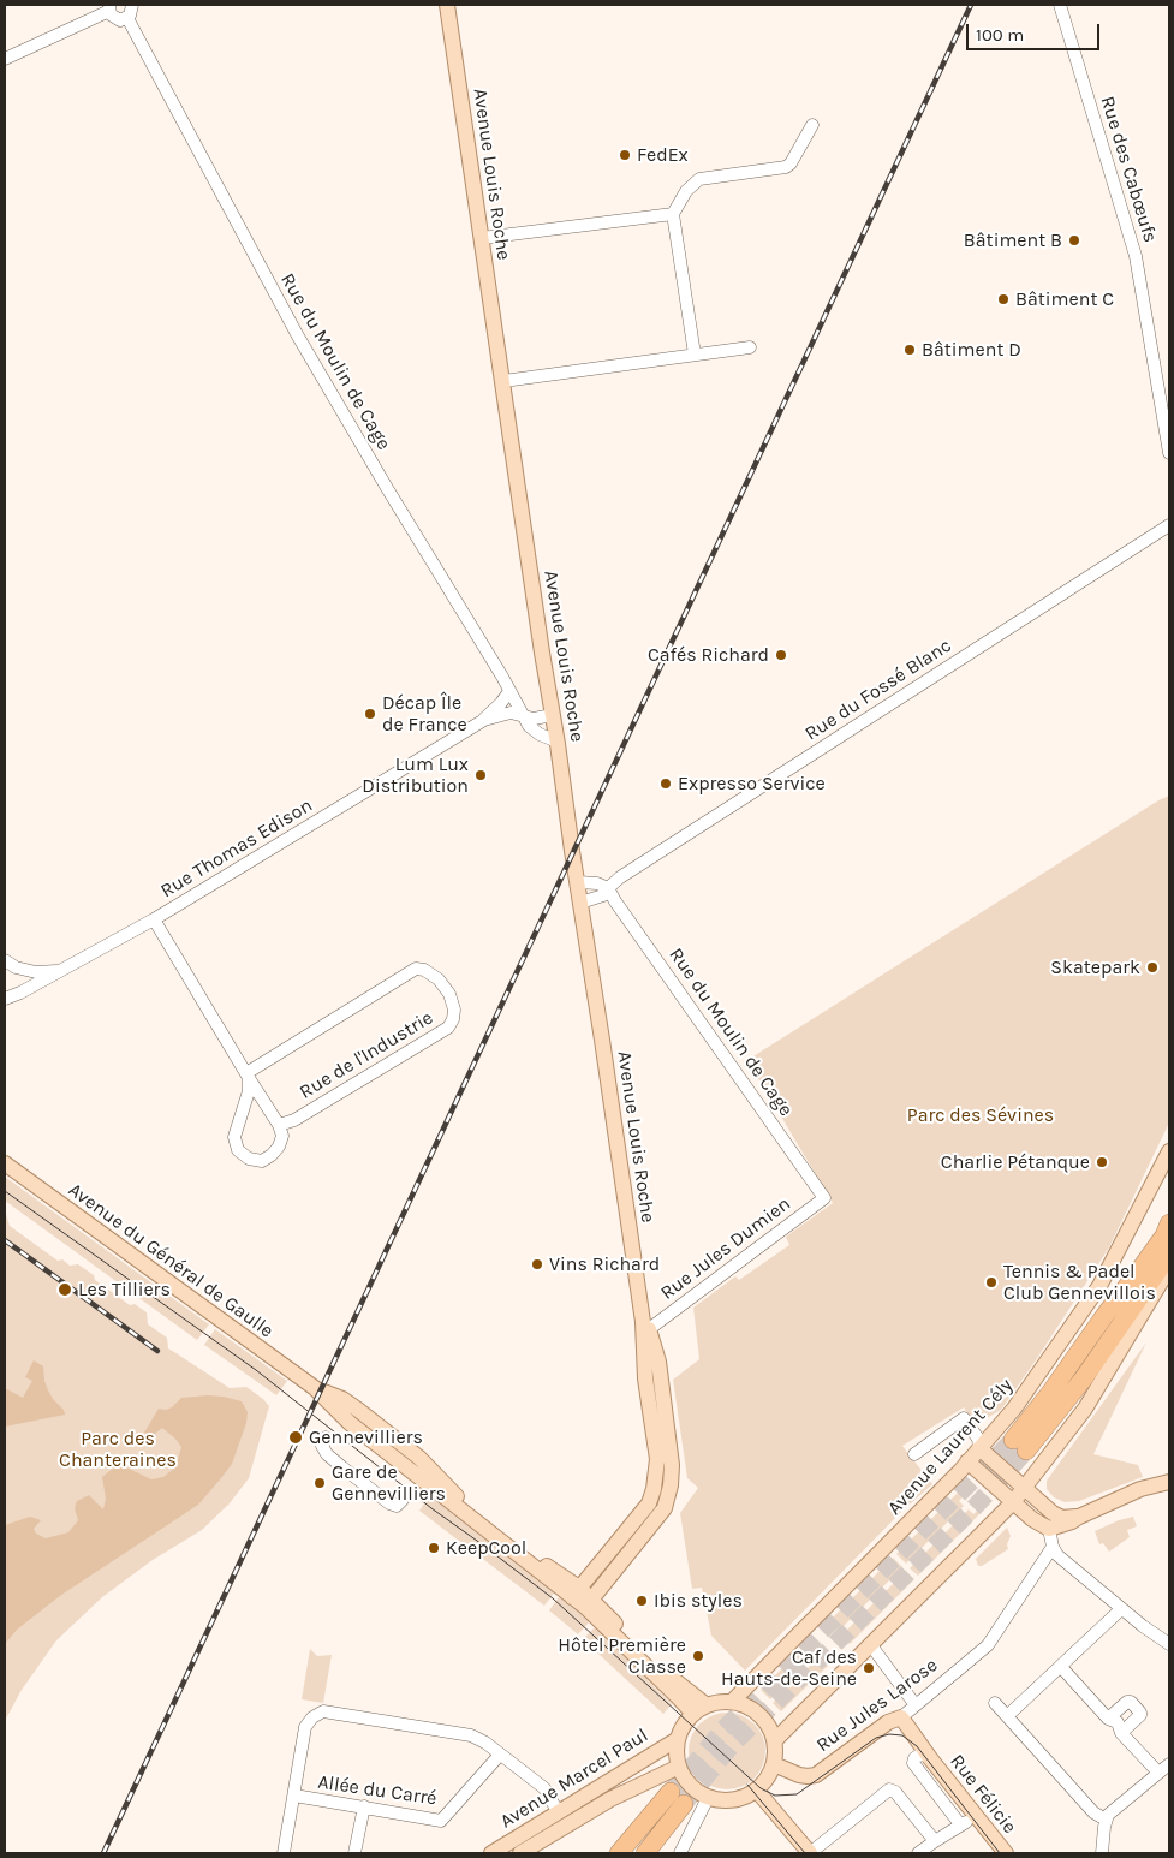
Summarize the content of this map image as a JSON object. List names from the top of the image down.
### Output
{
  "streets": {
    "main road": [
      "Avenue Louis Roche",
      "Avenue du Général de Gaulle",
      "Avenue Laurent Cély",
      "Rue Jules Larose",
      "Avenue Marcel Paul",
      "Rue Félicie"
    ],
    "street": [
      "Rue des Cabœufs",
      "Rue du Moulin de Cage",
      "Rue du Fossé Blanc",
      "Rue Thomas Edison",
      "Rue de l'Industrie",
      "Rue Jules Dumien",
      "Allée du Carré"
    ]
  },
  "crossings": [
    ["Avenue Louis Roche", "Rue du Moulin de Cage"],
    ["Avenue Louis Roche", "Rue du Fossé Blanc"],
    ["Avenue Louis Roche", "Rue Jules Dumien"],
    ["Avenue Louis Roche", "Avenue du Général de Gaulle"],
    ["Rue du Moulin de Cage", "Rue du Fossé Blanc"],
    ["Rue du Moulin de Cage", "Rue Thomas Edison"],
    ["Rue du Moulin de Cage", "Rue Jules Dumien"],
    ["Avenue du Général de Gaulle", "Avenue Laurent Cély"],
    ["Avenue du Général de Gaulle", "Rue Jules Larose"],
    ["Avenue du Général de Gaulle", "Avenue Marcel Paul"],
    ["Avenue Laurent Cély", "Rue Jules Larose"],
    ["Avenue Laurent Cély", "Avenue Marcel Paul"],
    ["Rue Jules Larose", "Avenue Marcel Paul"],
    ["Rue Jules Larose", "Rue Félicie"]
  ],
  "parks": ["Parc des Sévines", "Parc des Chanteraines"],
  "places": [
    "FedEx",
    "Bâtiment B",
    "Bâtiment C",
    "Bâtiment D",
    "Cafés Richard",
    "Décap Île de France",
    "Lum Lux Distribution",
    "Expresso Service",
    "Skatepark",
    "Charlie Pétanque",
    "Vins Richard",
    "Tennis & Padel Club Gennevillois",
    "Les Tilliers",
    "Gennevilliers",
    "Gare de Gennevilliers",
    "KeepCool",
    "Ibis styles",
    "Hôtel Première Classe",
    "Caf des Hauts-de-Seine"
  ],
  "scale_bar": "100 m"
}
